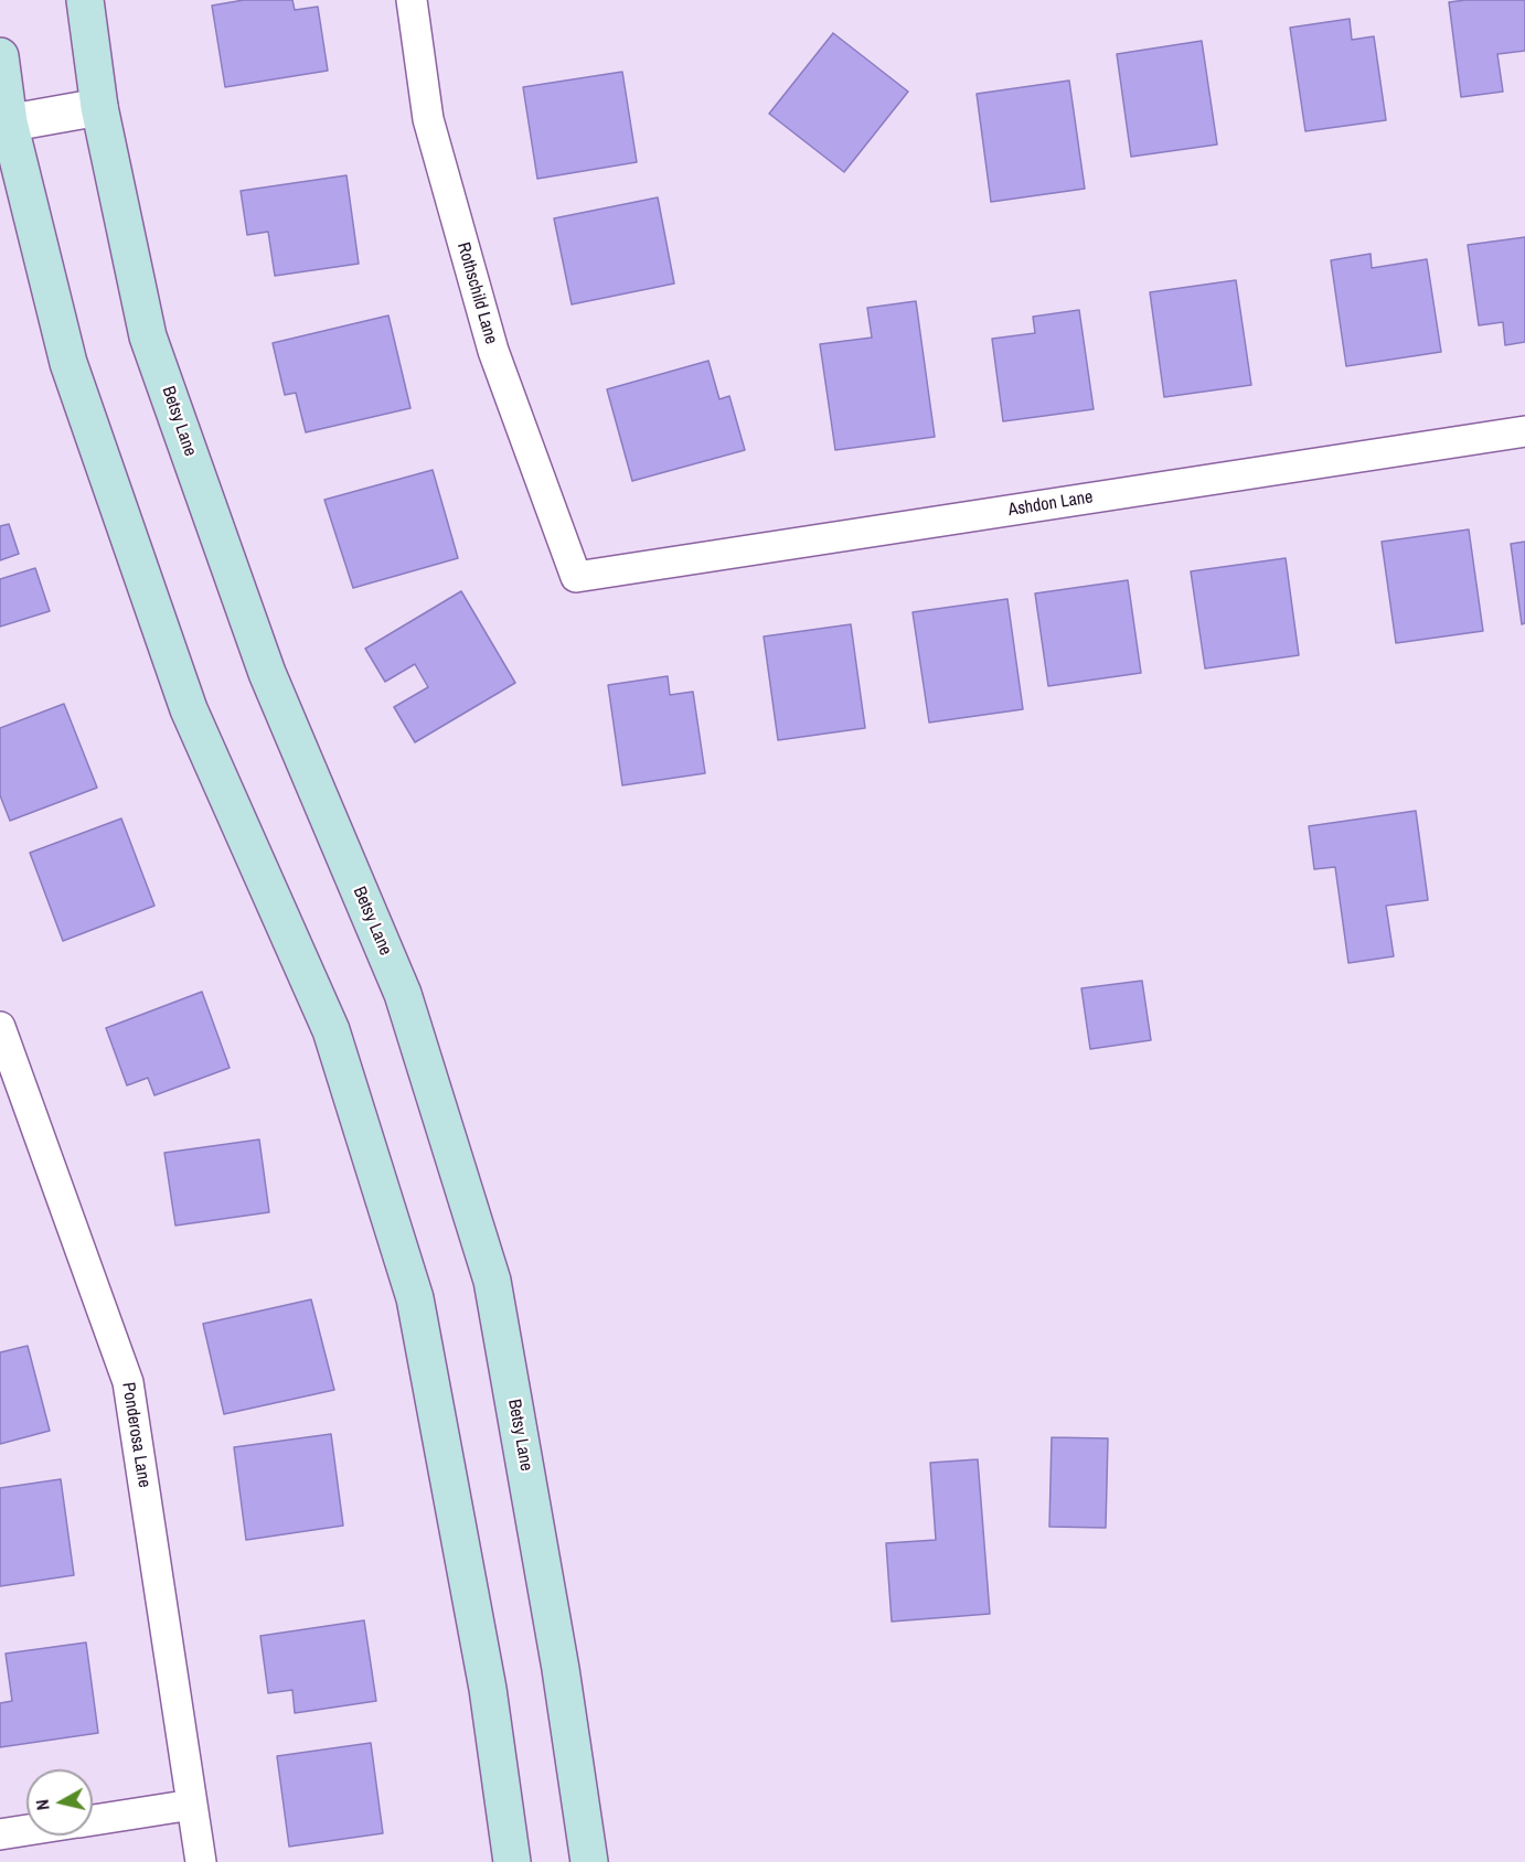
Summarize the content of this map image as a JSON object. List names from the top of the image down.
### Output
{
  "streets": {
    "main road": ["Betsy Lane"],
    "street": ["Rothschild Lane", "Ashdon Lane", "Ponderosa Lane"]
  },
  "crossings": [
    ["Rothschild Lane", "Ashdon Lane"]
  ],
  "north": "left"
}
